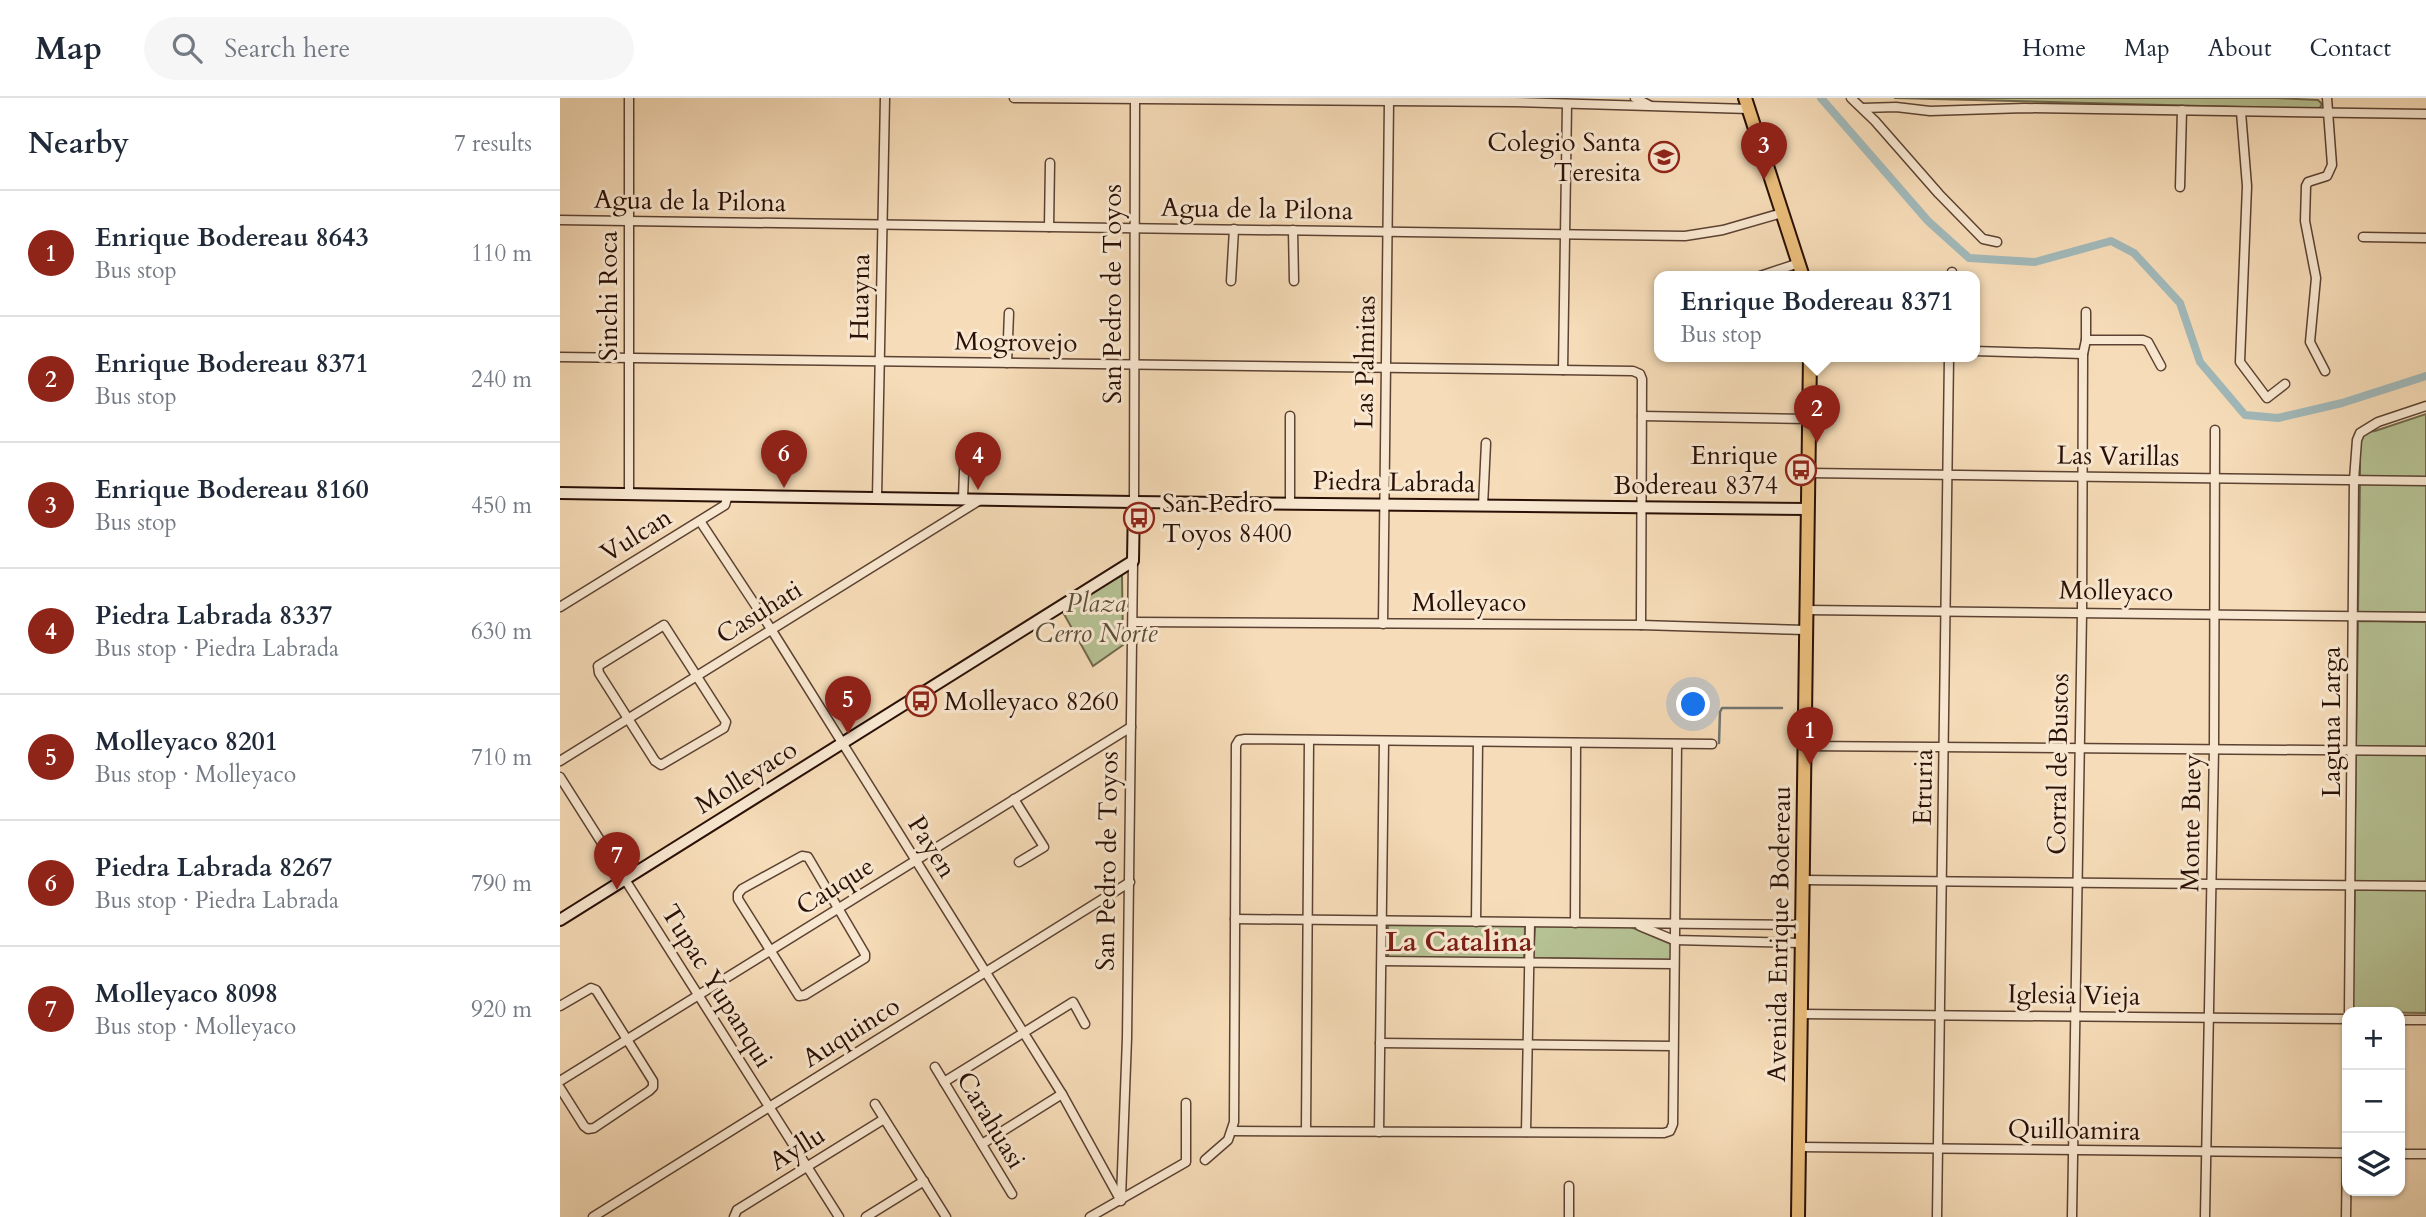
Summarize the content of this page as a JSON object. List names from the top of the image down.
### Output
{
  "streets": {
    "main road": [
      "San Pedro de Toyos",
      "Piedra Labrada",
      "Molleyaco",
      "Avenida Enrique Bodereau"
    ],
    "street": [
      "Agua de la Pilona",
      "Sinchi Roca",
      "Huayna",
      "Mogrovejo",
      "Las Palmitas",
      "Las Varillas",
      "Vulcan",
      "Casuhati",
      "Laguna Larga",
      "Corral de Bustos",
      "Etruria",
      "Monte Buey",
      "Payen",
      "Cauque",
      "Tupac Yupanqui",
      "Iglesia Vieja",
      "Auquinco",
      "Carahuasi",
      "Quilloamira",
      "Ayllu"
    ]
  },
  "crossings": [
    ["Agua de la Pilona", "San Pedro de Toyos"],
    ["Agua de la Pilona", "Sinchi Roca"],
    ["Agua de la Pilona", "Huayna"],
    ["Agua de la Pilona", "Las Palmitas"],
    ["San Pedro de Toyos", "Mogrovejo"],
    ["San Pedro de Toyos", "Piedra Labrada"],
    ["San Pedro de Toyos", "Molleyaco"],
    ["San Pedro de Toyos", "Payen"],
    ["San Pedro de Toyos", "Cauque"],
    ["San Pedro de Toyos", "Auquinco"],
    ["Sinchi Roca", "Mogrovejo"],
    ["Sinchi Roca", "Piedra Labrada"],
    ["Huayna", "Mogrovejo"],
    ["Huayna", "Piedra Labrada"],
    ["Mogrovejo", "Las Palmitas"],
    ["Las Palmitas", "Piedra Labrada"],
    ["Las Palmitas", "Molleyaco"],
    ["Las Varillas", "Laguna Larga"],
    ["Las Varillas", "Corral de Bustos"],
    ["Las Varillas", "Etruria"],
    ["Las Varillas", "Monte Buey"],
    ["Las Varillas", "Avenida Enrique Bodereau"],
    ["Piedra Labrada", "Vulcan"],
    ["Piedra Labrada", "Casuhati"],
    ["Piedra Labrada", "Avenida Enrique Bodereau"],
    ["Vulcan", "Payen"],
    ["Molleyaco", "Laguna Larga"],
    ["Molleyaco", "Corral de Bustos"],
    ["Molleyaco", "Etruria"],
    ["Molleyaco", "Monte Buey"],
    ["Molleyaco", "Payen"],
    ["Molleyaco", "Avenida Enrique Bodereau"],
    ["Molleyaco", "Tupac Yupanqui"],
    ["Casuhati", "Payen"],
    ["Corral de Bustos", "Iglesia Vieja"],
    ["Corral de Bustos", "Quilloamira"],
    ["Etruria", "Iglesia Vieja"],
    ["Etruria", "Quilloamira"],
    ["Monte Buey", "Iglesia Vieja"],
    ["Monte Buey", "Quilloamira"],
    ["Payen", "Cauque"],
    ["Payen", "Auquinco"],
    ["Cauque", "Tupac Yupanqui"],
    ["Avenida Enrique Bodereau", "Iglesia Vieja"],
    ["Avenida Enrique Bodereau", "Quilloamira"],
    ["Tupac Yupanqui", "Auquinco"],
    ["Tupac Yupanqui", "Ayllu"]
  ],
  "districts": ["La Catalina"],
  "parks": ["Plaza Cerro Norte"],
  "places": {
    "school or university": ["Colegio Santa Teresita"],
    "bus stop": ["Enrique Bodereau 8374", "San Pedro Toyos 8400", "Molleyaco 8260"]
  },
  "page": {
    "header": "Map",
    "search": "Search here",
    "nav": [
      "Home",
      "Map",
      "About",
      "Contact"
    ],
    "heading": ["Nearby", "7 results"],
    "pins": [
      "3",
      "2",
      "6",
      "4",
      "5",
      "1",
      "7"
    ],
    "list": [
      {
        "mark": "1",
        "name": "Enrique Bodereau 8643",
        "note": "Bus stop",
        "value": "110 m"
      },
      {
        "mark": "2",
        "name": "Enrique Bodereau 8371",
        "note": "Bus stop",
        "value": "240 m"
      },
      {
        "mark": "3",
        "name": "Enrique Bodereau 8160",
        "note": "Bus stop",
        "value": "450 m"
      },
      {
        "mark": "4",
        "name": "Piedra Labrada 8337",
        "note": "Bus stop · Piedra Labrada",
        "value": "630 m"
      },
      {
        "mark": "5",
        "name": "Molleyaco 8201",
        "note": "Bus stop · Molleyaco",
        "value": "710 m"
      },
      {
        "mark": "6",
        "name": "Piedra Labrada 8267",
        "note": "Bus stop · Piedra Labrada",
        "value": "790 m"
      },
      {
        "mark": "7",
        "name": "Molleyaco 8098",
        "note": "Bus stop · Molleyaco",
        "value": "920 m"
      }
    ],
    "popup": ["Enrique Bodereau 8371", "Bus stop"],
    "map_buttons": ["+", "−"]
  }
}
